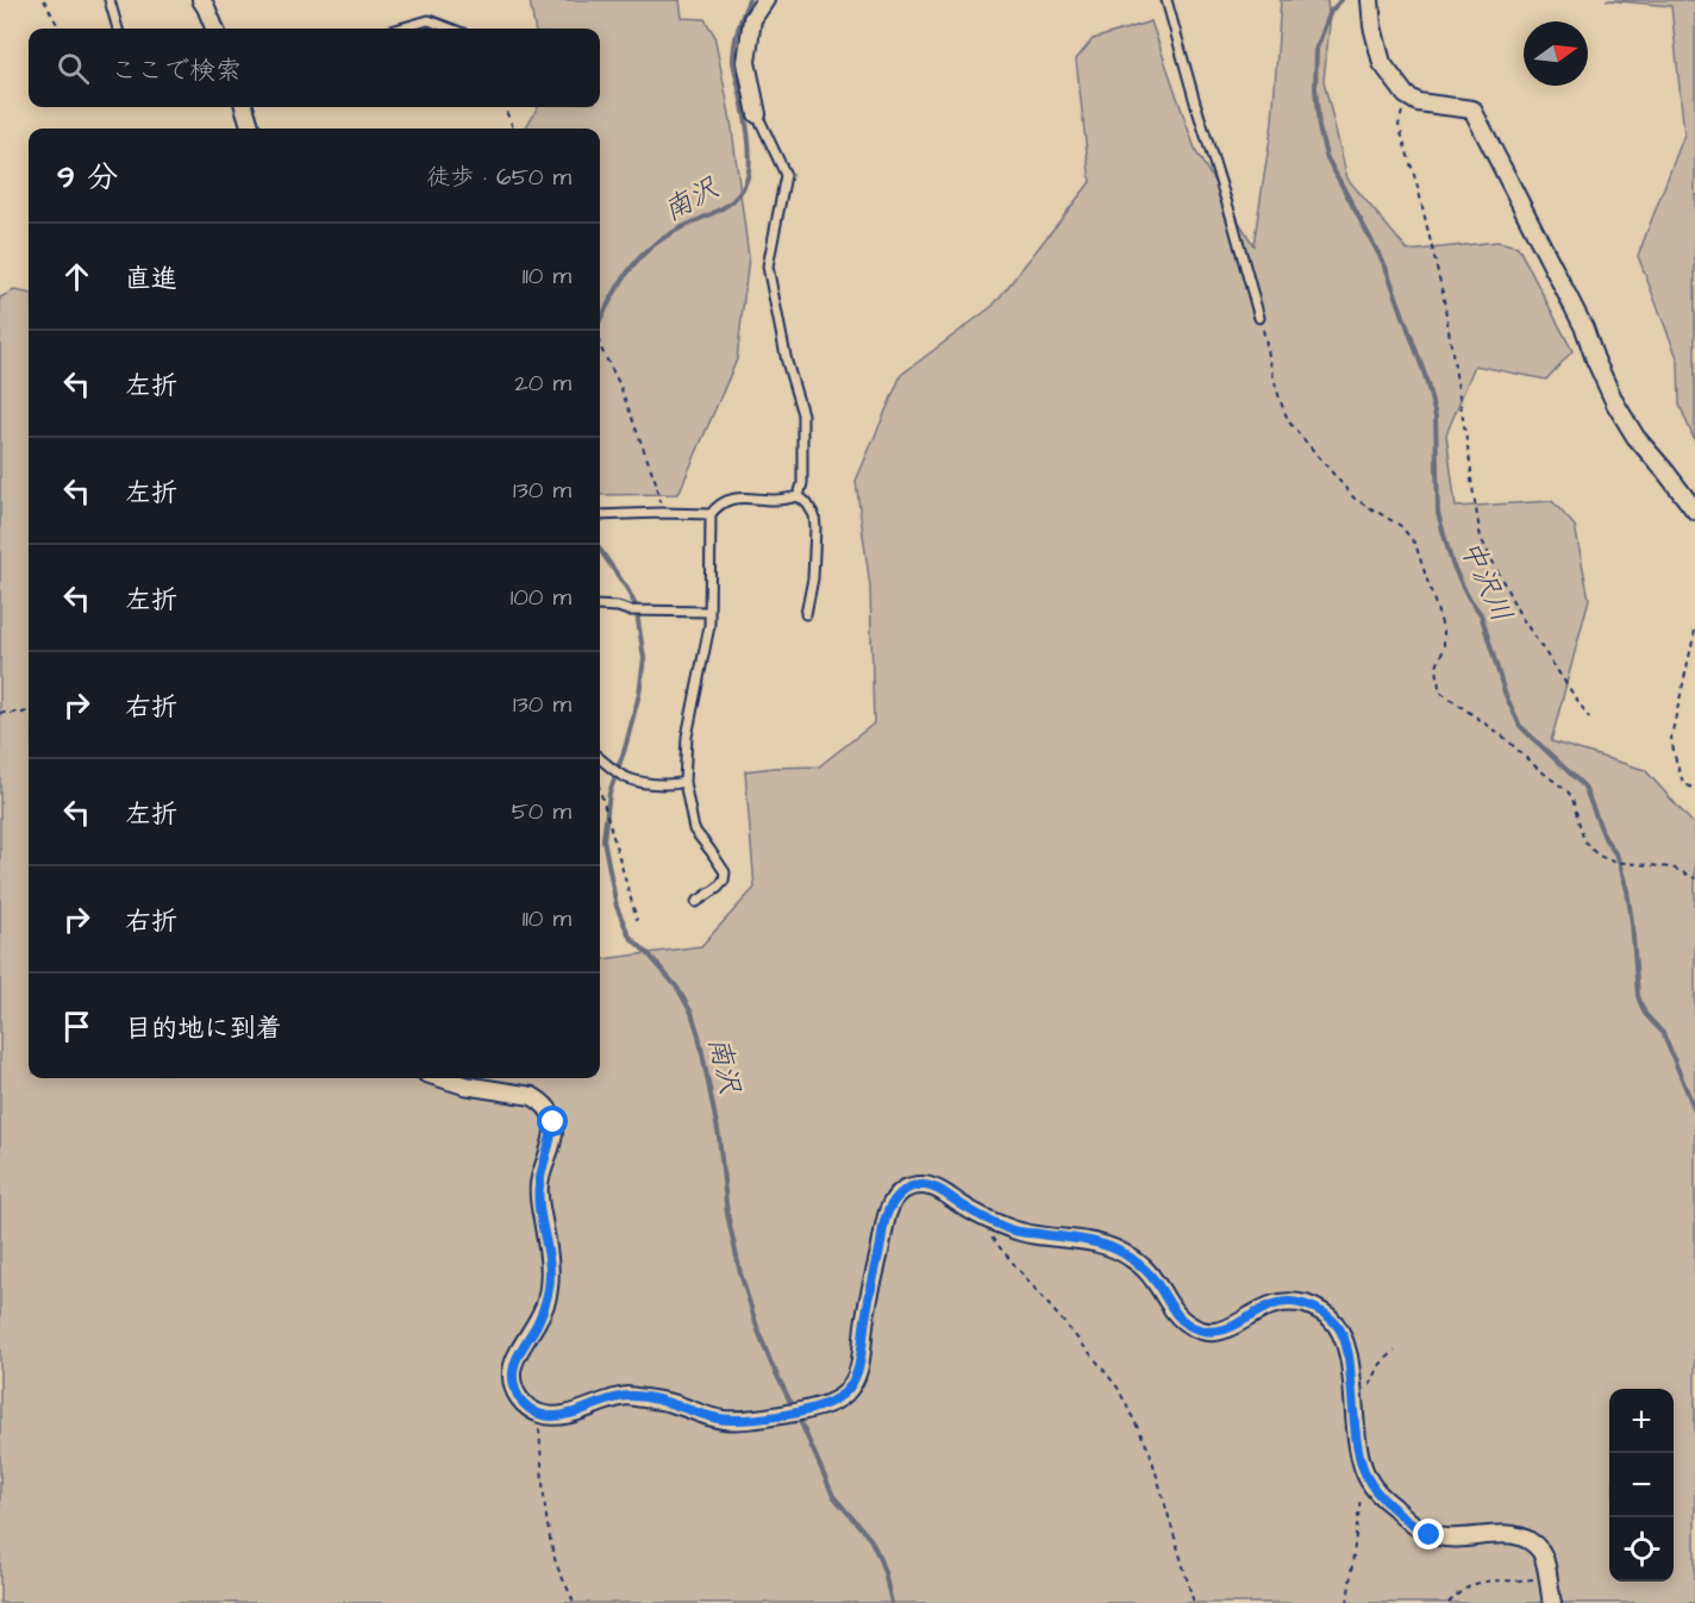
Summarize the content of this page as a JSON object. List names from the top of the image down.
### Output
{
  "water": ["南沢", "中沢川"],
  "north": "right",
  "page": {
    "search": "ここで検索",
    "heading": ["9 分", "徒歩 · 650 m"],
    "list": [
      ["直進", "110 m"],
      ["左折", "20 m"],
      ["左折", "130 m"],
      ["左折", "100 m"],
      ["右折", "130 m"],
      ["左折", "50 m"],
      ["右折", "110 m"],
      "目的地に到着"
    ],
    "map_buttons": ["+", "−"]
  }
}
